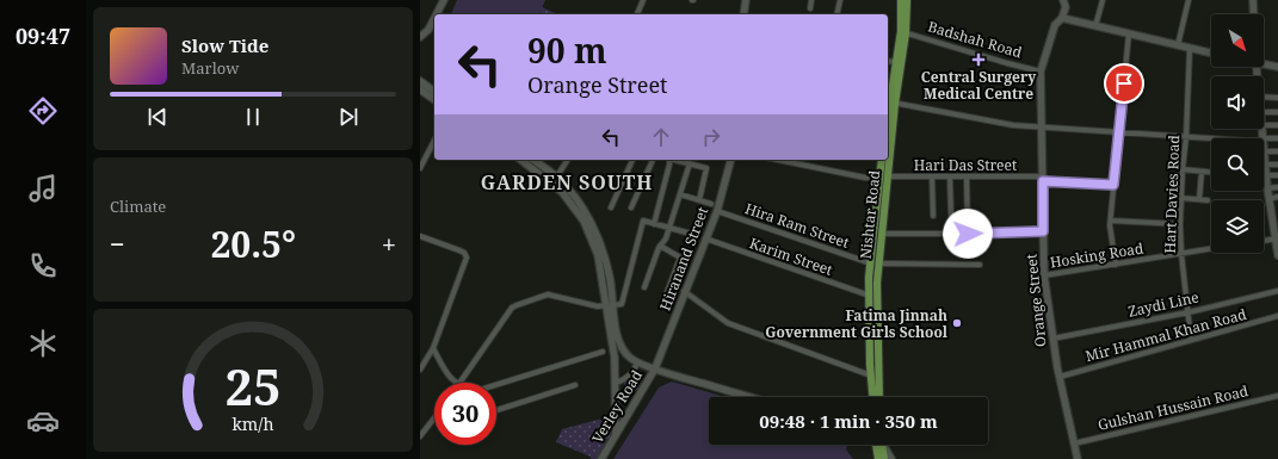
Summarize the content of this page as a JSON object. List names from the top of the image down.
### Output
{
  "streets": {
    "main road": [
      "Nishtar Road",
      "Hiranand Street",
      "Orange Street",
      "Verley Road"
    ],
    "street": [
      "Badshah Road",
      "Hari Das Street",
      "Hart Davies Road",
      "Hira Ram Street",
      "Hosking Road",
      "Karim Street",
      "Zaydi Line",
      "Mir Hammal Khan Road",
      "Gulshan Hussain Road"
    ]
  },
  "crossings": [
    ["Badshah Road", "Nishtar Road"],
    ["Badshah Road", "Orange Street"],
    ["Hari Das Street", "Nishtar Road"],
    ["Hari Das Street", "Orange Street"],
    ["Hart Davies Road", "Hosking Road"],
    ["Hart Davies Road", "Zaydi Line"],
    ["Hart Davies Road", "Mir Hammal Khan Road"],
    ["Nishtar Road", "Hira Ram Street"],
    ["Nishtar Road", "Karim Street"],
    ["Hira Ram Street", "Hiranand Street"],
    ["Hosking Road", "Orange Street"],
    ["Karim Street", "Hiranand Street"],
    ["Hiranand Street", "Verley Road"],
    ["Orange Street", "Zaydi Line"],
    ["Orange Street", "Mir Hammal Khan Road"],
    ["Orange Street", "Gulshan Hussain Road"]
  ],
  "districts": ["GARDEN SOUTH"],
  "places": {
    "health": ["Central Surgery Medical Centre"],
    "other": ["Fatima Jinnah Government Girls School"]
  },
  "north": "bottom right",
  "page": {
    "tabs": "09:47",
    "turn": ["90 m", "Orange Street"],
    "song": ["Slow Tide", "Marlow"],
    "tile": "Climate",
    "heat": ["−", "20.5°", "+"],
    "limit": "30",
    "trip": "09:48 · 1 min · 350 m",
    "gauge": ["25", "km/h"]
  }
}
